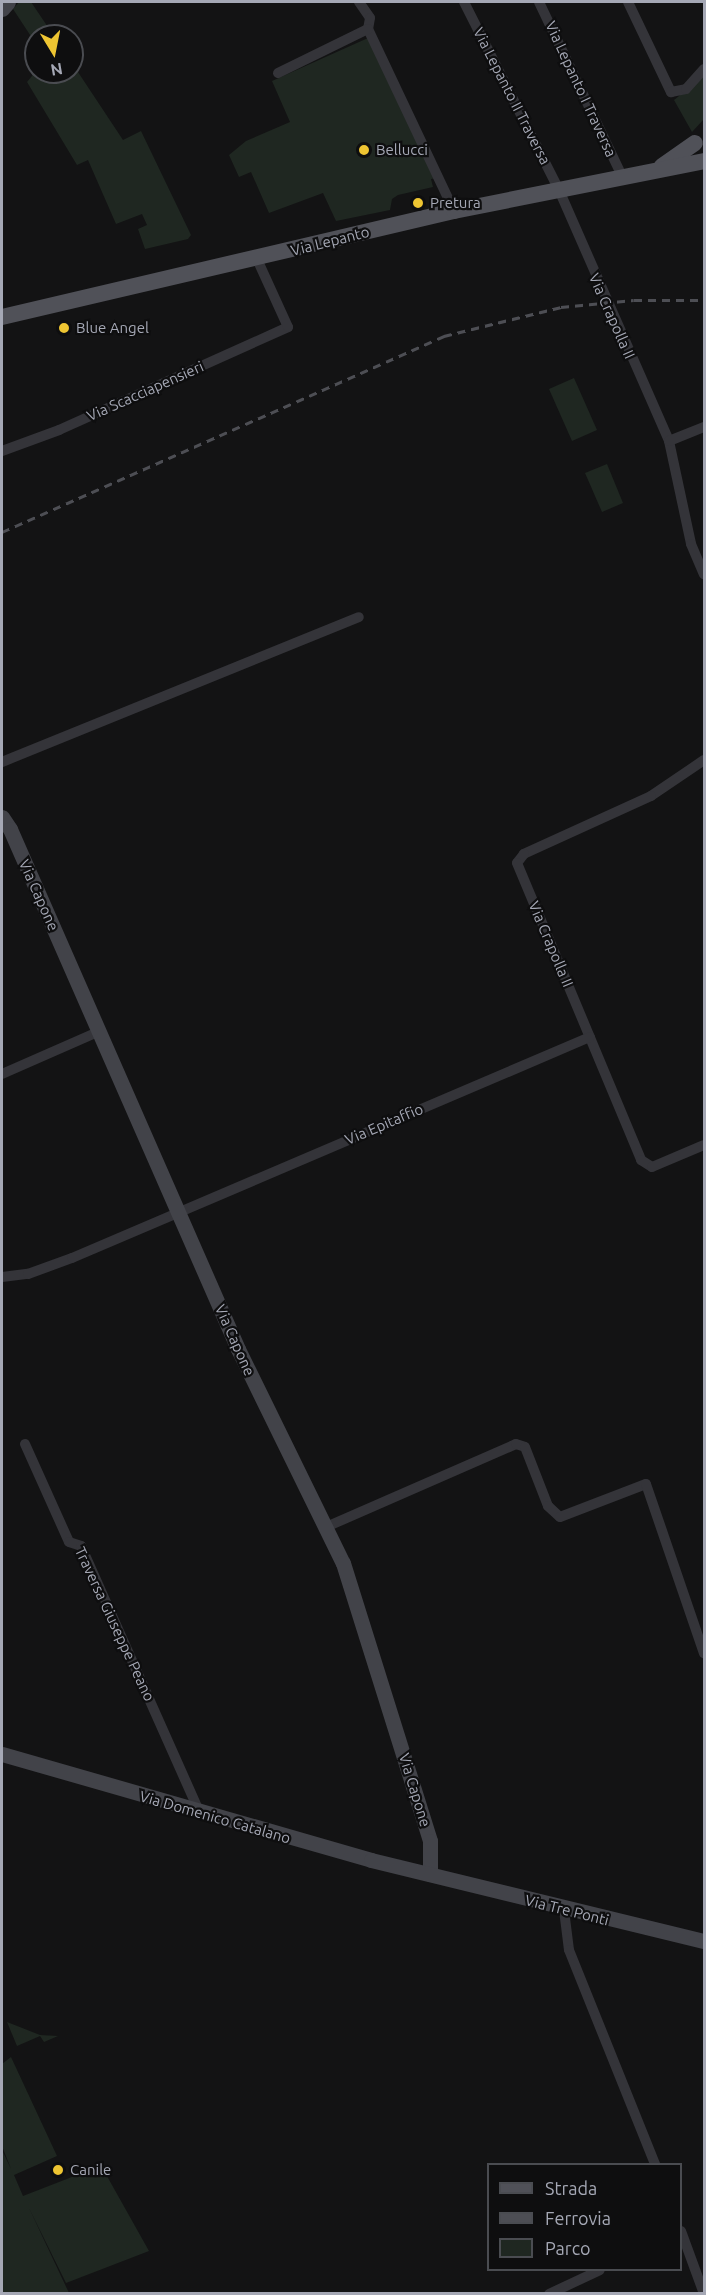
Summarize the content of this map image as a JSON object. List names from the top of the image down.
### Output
{
  "streets": {
    "main road": ["Via Lepanto"],
    "street": [
      "Via Lepanto I Traversa",
      "Via Lepanto II Traversa",
      "Via Crapolla II",
      "Via Scacciapensieri",
      "Via Capone",
      "Via Epitaffio",
      "Traversa Giuseppe Peano",
      "Via Domenico Catalano",
      "Via Tre Ponti"
    ]
  },
  "crossings": [
    ["Via Lepanto I Traversa", "Via Lepanto"],
    ["Via Lepanto II Traversa", "Via Lepanto"],
    ["Via Lepanto II Traversa", "Via Crapolla II"],
    ["Via Lepanto", "Via Crapolla II"],
    ["Via Lepanto", "Via Scacciapensieri"],
    ["Via Crapolla II", "Via Epitaffio"],
    ["Via Capone", "Via Epitaffio"],
    ["Via Capone", "Via Domenico Catalano"],
    ["Via Capone", "Via Tre Ponti"],
    ["Traversa Giuseppe Peano", "Via Domenico Catalano"],
    ["Via Domenico Catalano", "Via Tre Ponti"]
  ],
  "places": [
    "Bellucci",
    "Pretura",
    "Blue Angel",
    "Canile"
  ],
  "legend": ["Strada", "Ferrovia", "Parco"],
  "north": "bottom"
}
